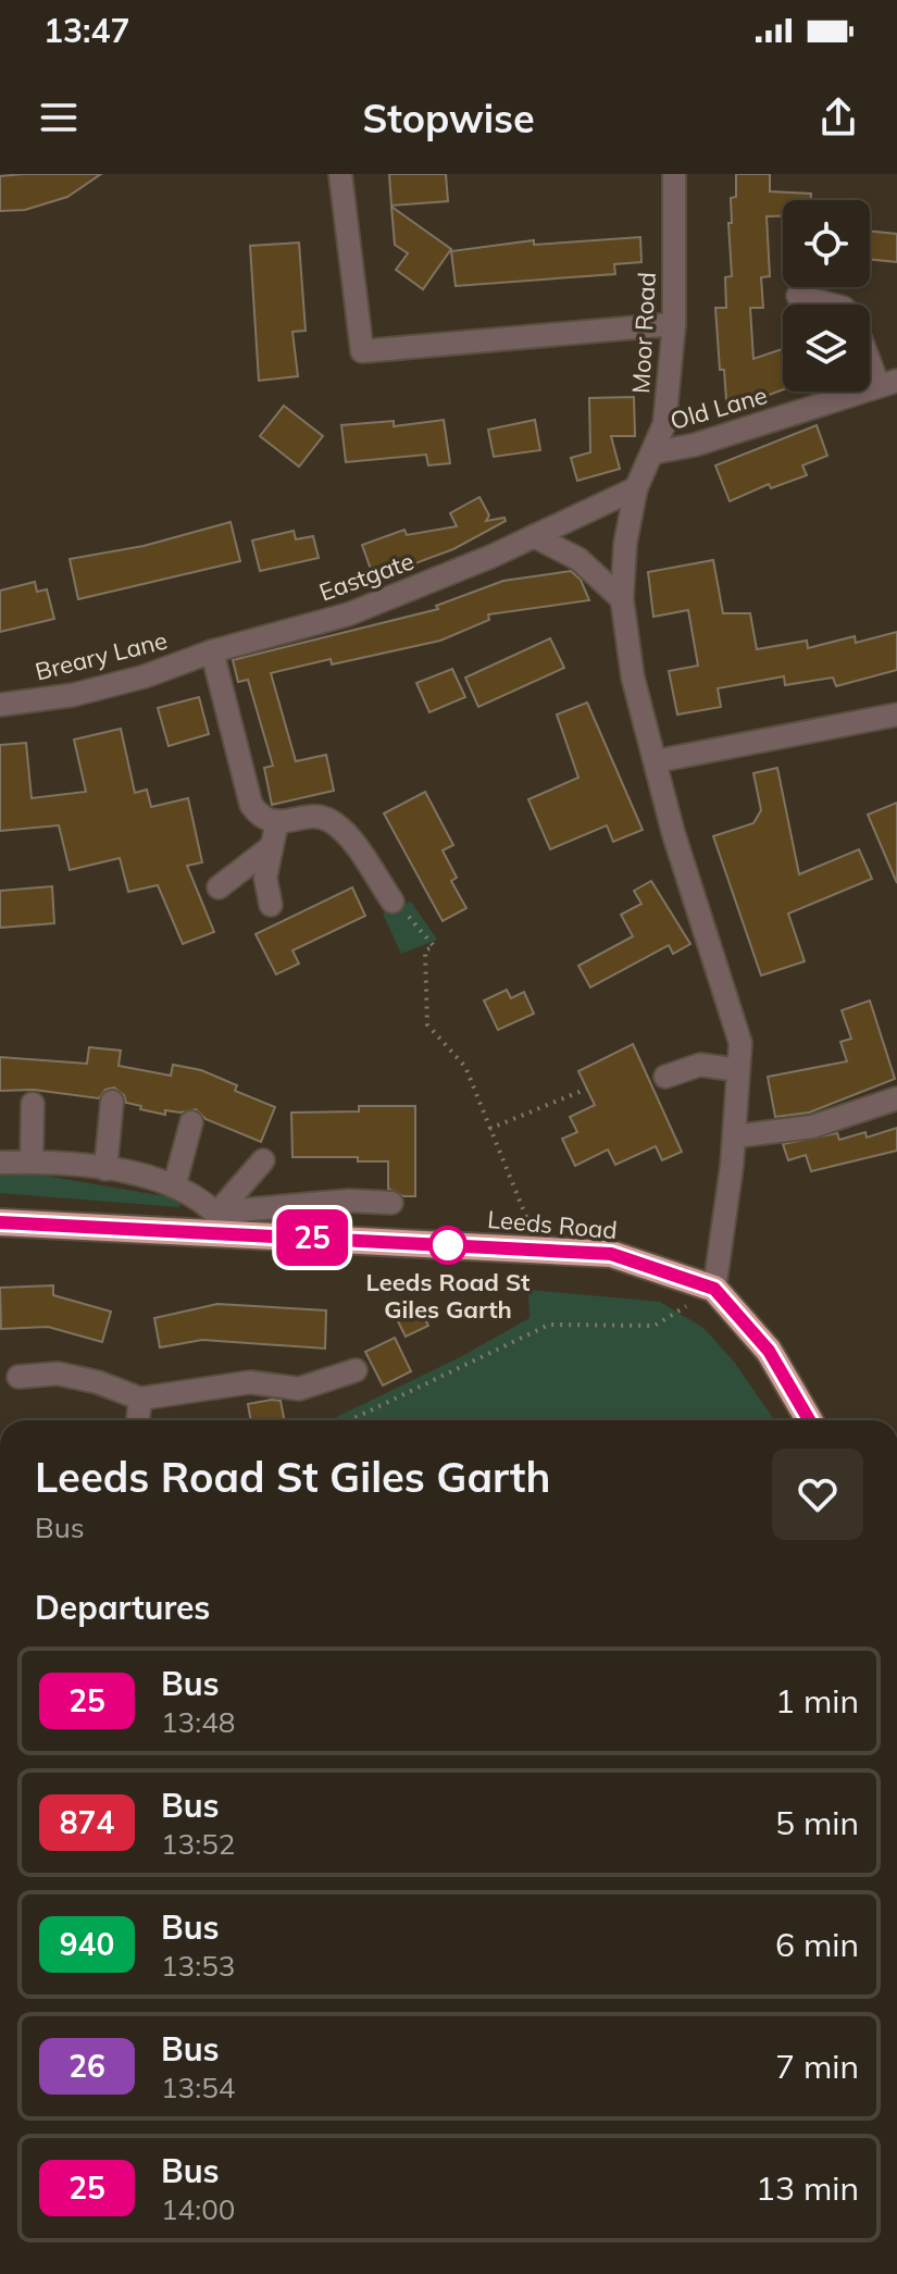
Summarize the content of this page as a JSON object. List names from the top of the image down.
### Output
{
  "streets": {
    "highway": ["Leeds Road"],
    "street": [
      "Moor Road",
      "Old Lane",
      "Eastgate",
      "Breary Lane"
    ]
  },
  "crossings": [
    ["Moor Road", "Old Lane"],
    ["Moor Road", "Eastgate"],
    ["Moor Road", "Leeds Road"],
    ["Eastgate", "Breary Lane"]
  ],
  "places": ["Leeds Road St Giles Garth"],
  "lines": ["bus line 25"],
  "page": {
    "status": "13:47",
    "header": "Stopwise",
    "on_map": "25",
    "heading": [
      ["Leeds Road St Giles Garth", "Bus"],
      "Departures"
    ],
    "list": [
      {
        "mark": "25",
        "name": "Bus",
        "note": "13:48",
        "value": "1 min"
      },
      {
        "mark": "874",
        "name": "Bus",
        "note": "13:52",
        "value": "5 min"
      },
      {
        "mark": "940",
        "name": "Bus",
        "note": "13:53",
        "value": "6 min"
      },
      {
        "mark": "26",
        "name": "Bus",
        "note": "13:54",
        "value": "7 min"
      },
      {
        "mark": "25",
        "name": "Bus",
        "note": "14:00",
        "value": "13 min"
      }
    ]
  }
}
